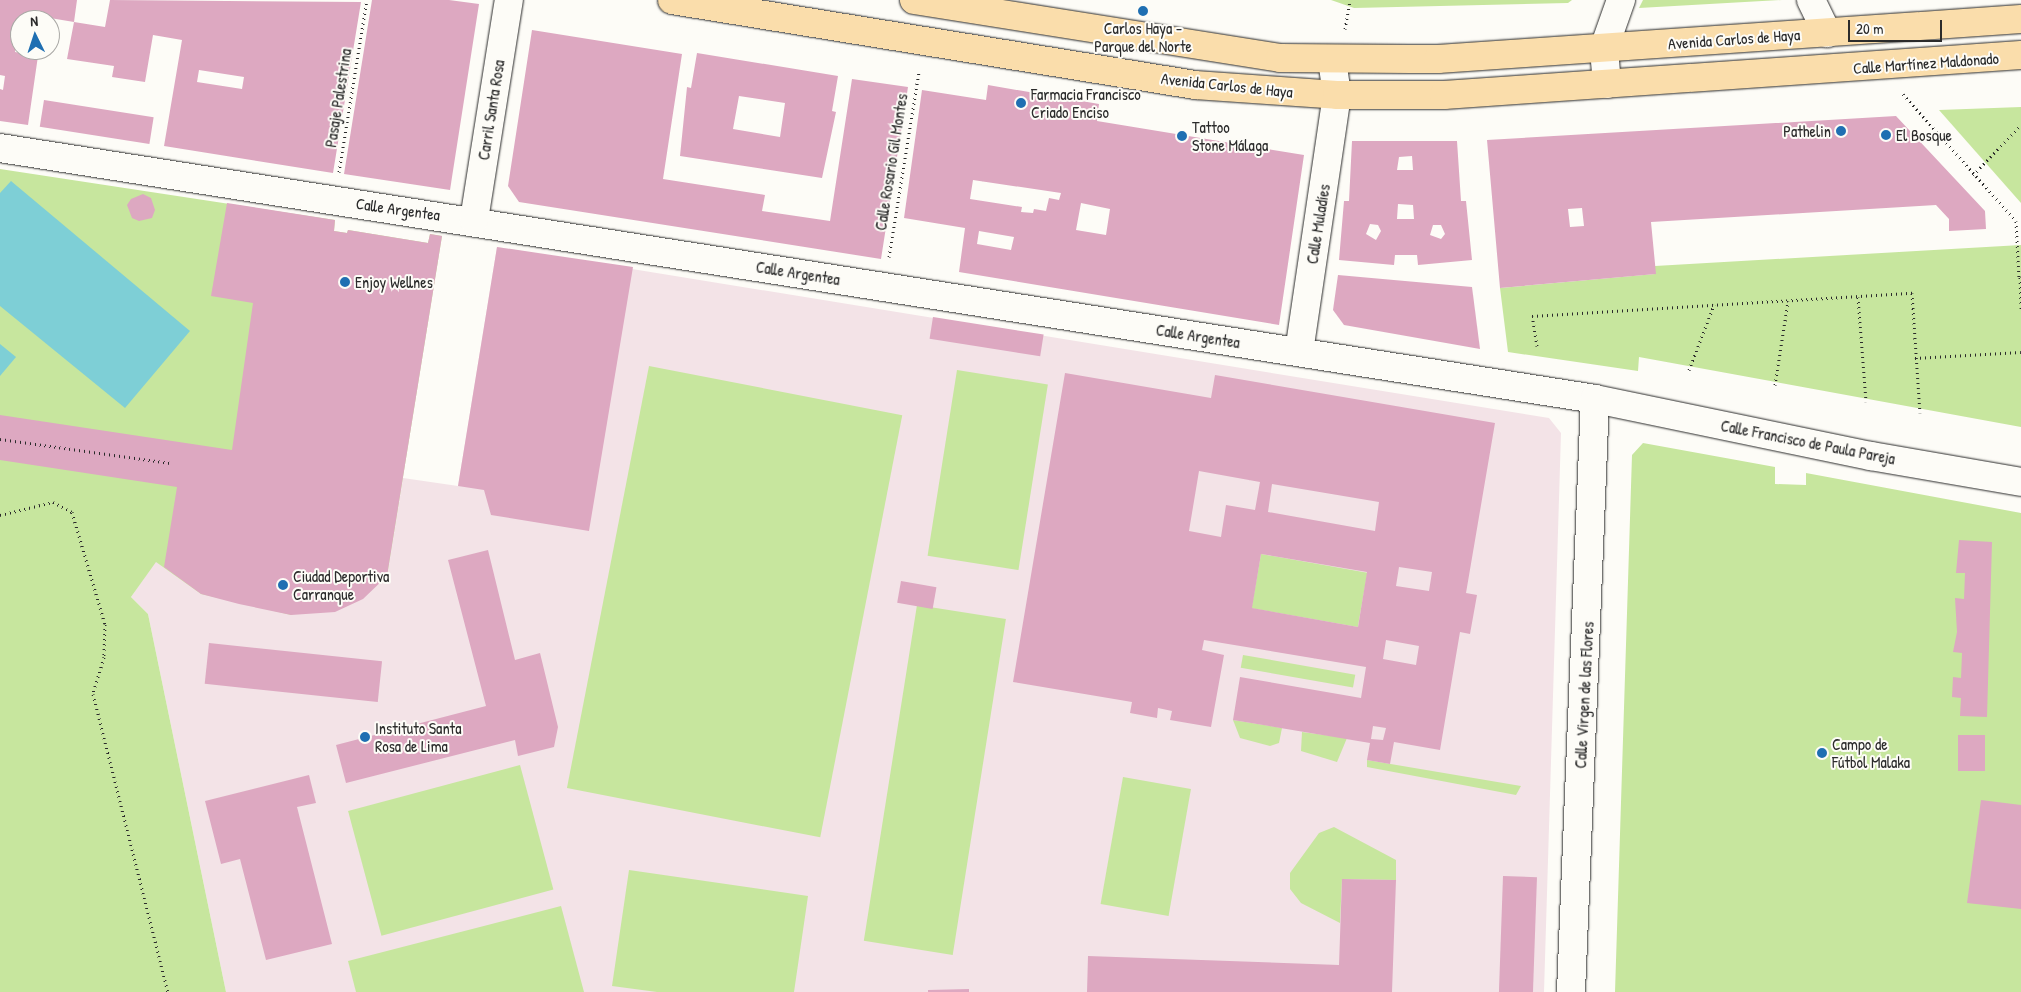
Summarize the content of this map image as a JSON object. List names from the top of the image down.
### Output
{
  "streets": {
    "main road": ["Avenida Carlos de Haya", "Calle Martínez Maldonado"],
    "street": [
      "Carril Santa Rosa",
      "Calle Argentea",
      "Calle Muladíes",
      "Calle Francisco de Paula Pareja",
      "Calle Virgen de las Flores"
    ],
    "path": ["Pasaje Palestrina", "Calle Rosario Gil Montes"]
  },
  "crossings": [
    ["Avenida Carlos de Haya", "Calle Martínez Maldonado"],
    ["Avenida Carlos de Haya", "Calle Rosario Gil Montes"],
    ["Avenida Carlos de Haya", "Calle Muladíes"],
    ["Pasaje Palestrina", "Calle Argentea"],
    ["Carril Santa Rosa", "Calle Argentea"],
    ["Calle Rosario Gil Montes", "Calle Argentea"],
    ["Calle Argentea", "Calle Muladíes"],
    ["Calle Argentea", "Calle Francisco de Paula Pareja"],
    ["Calle Argentea", "Calle Virgen de las Flores"],
    ["Calle Francisco de Paula Pareja", "Calle Virgen de las Flores"]
  ],
  "places": [
    "Carlos Haya - Parque del Norte",
    "Farmacia Francisco Criado Enciso",
    "Pathelin",
    "El Bosque",
    "Tattoo Stone Málaga",
    "Enjoy Wellnes",
    "Ciudad Deportiva Carranque",
    "Instituto Santa Rosa de Lima",
    "Campo de Fútbol Malaka"
  ],
  "scale_bar": "20 m",
  "north": "top"
}
